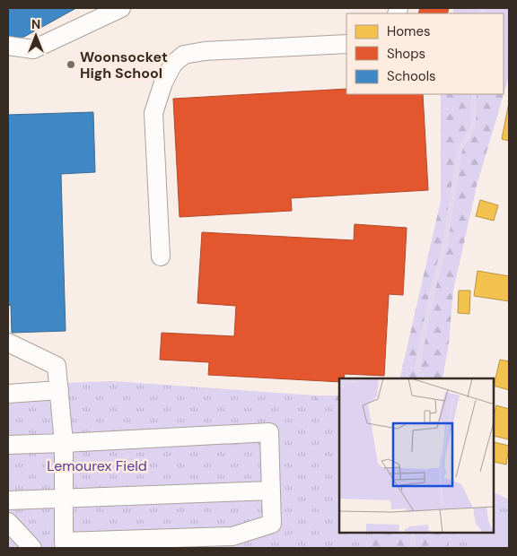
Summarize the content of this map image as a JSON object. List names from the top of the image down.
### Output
{
  "parks": ["Lemourex Field"],
  "places": ["Woonsocket High School"],
  "legend": ["Homes", "Shops", "Schools"],
  "north": "top"
}
